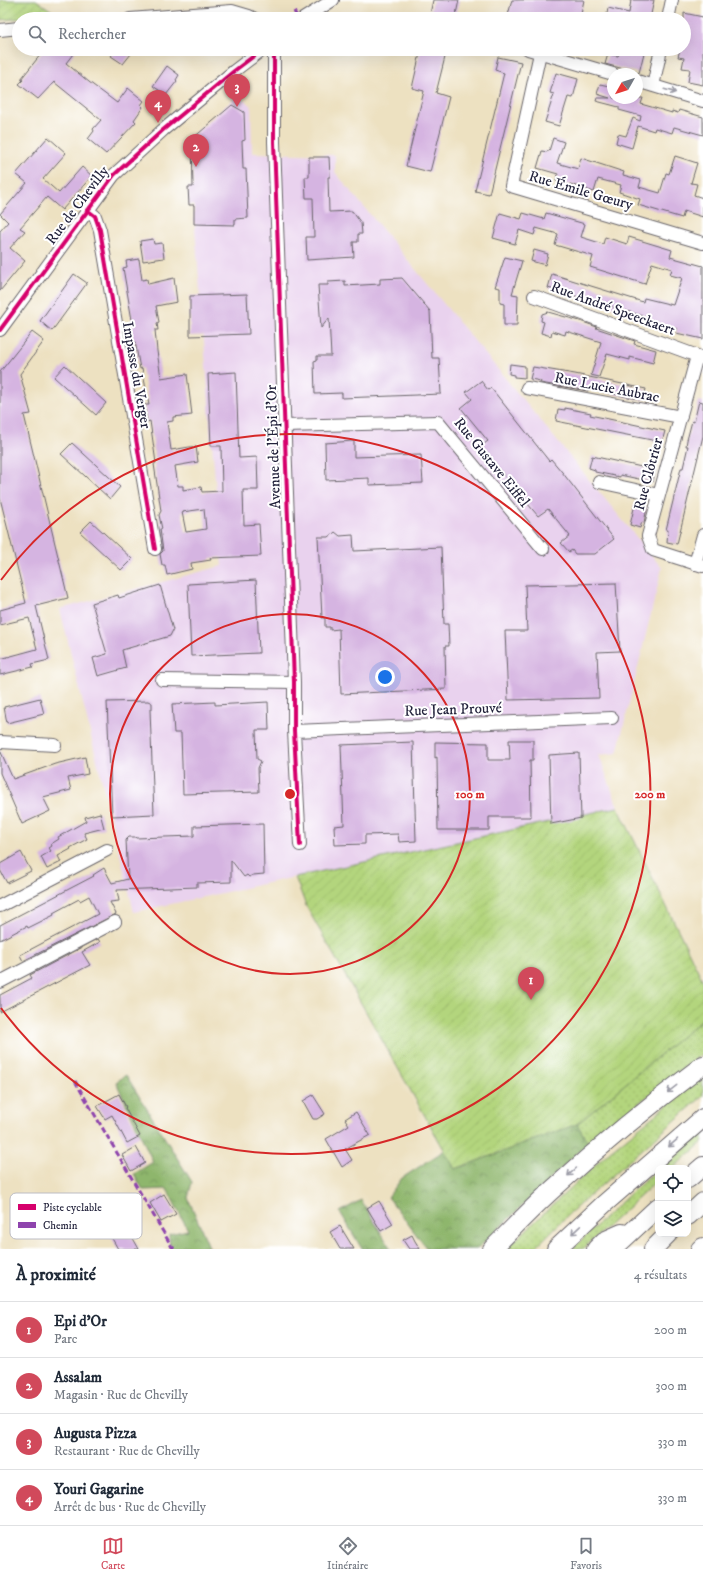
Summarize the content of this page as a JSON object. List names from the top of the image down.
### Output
{
  "streets": {
    "street": [
      "Rue Émile Gœury",
      "Rue de Chevilly",
      "Rue André Speeckaert",
      "Impasse du Verger",
      "Rue Lucie Aubrac",
      "Avenue de l'Épi d'Or",
      "Rue Gustave Eiffel",
      "Rue Clôtrier",
      "Rue Jean Prouvé"
    ]
  },
  "crossings": [
    ["Rue de Chevilly", "Impasse du Verger"],
    ["Rue André Speeckaert", "Rue Clôtrier"],
    ["Rue Lucie Aubrac", "Rue Clôtrier"],
    ["Avenue de l'Épi d'Or", "Rue Gustave Eiffel"],
    ["Avenue de l'Épi d'Or", "Rue Jean Prouvé"]
  ],
  "legend": ["Piste cyclable", "Chemin"],
  "north": "bottom left",
  "page": {
    "search": "Rechercher",
    "pins": [
      "3",
      "4",
      "2",
      "1"
    ],
    "heading": ["À proximité", "4 résultats"],
    "list": [
      {
        "mark": "1",
        "name": "Epi d'Or",
        "note": "Parc",
        "value": "200 m"
      },
      {
        "mark": "2",
        "name": "Assalam",
        "note": "Magasin · Rue de Chevilly",
        "value": "300 m"
      },
      {
        "mark": "3",
        "name": "Augusta Pizza",
        "note": "Restaurant · Rue de Chevilly",
        "value": "330 m"
      },
      {
        "mark": "4",
        "name": "Youri Gagarine",
        "note": "Arrêt de bus · Rue de Chevilly",
        "value": "330 m"
      }
    ],
    "nav": ["Carte", "Itinéraire", "Favoris"]
  },
  "rings": ["100 m", "200 m"]
}
